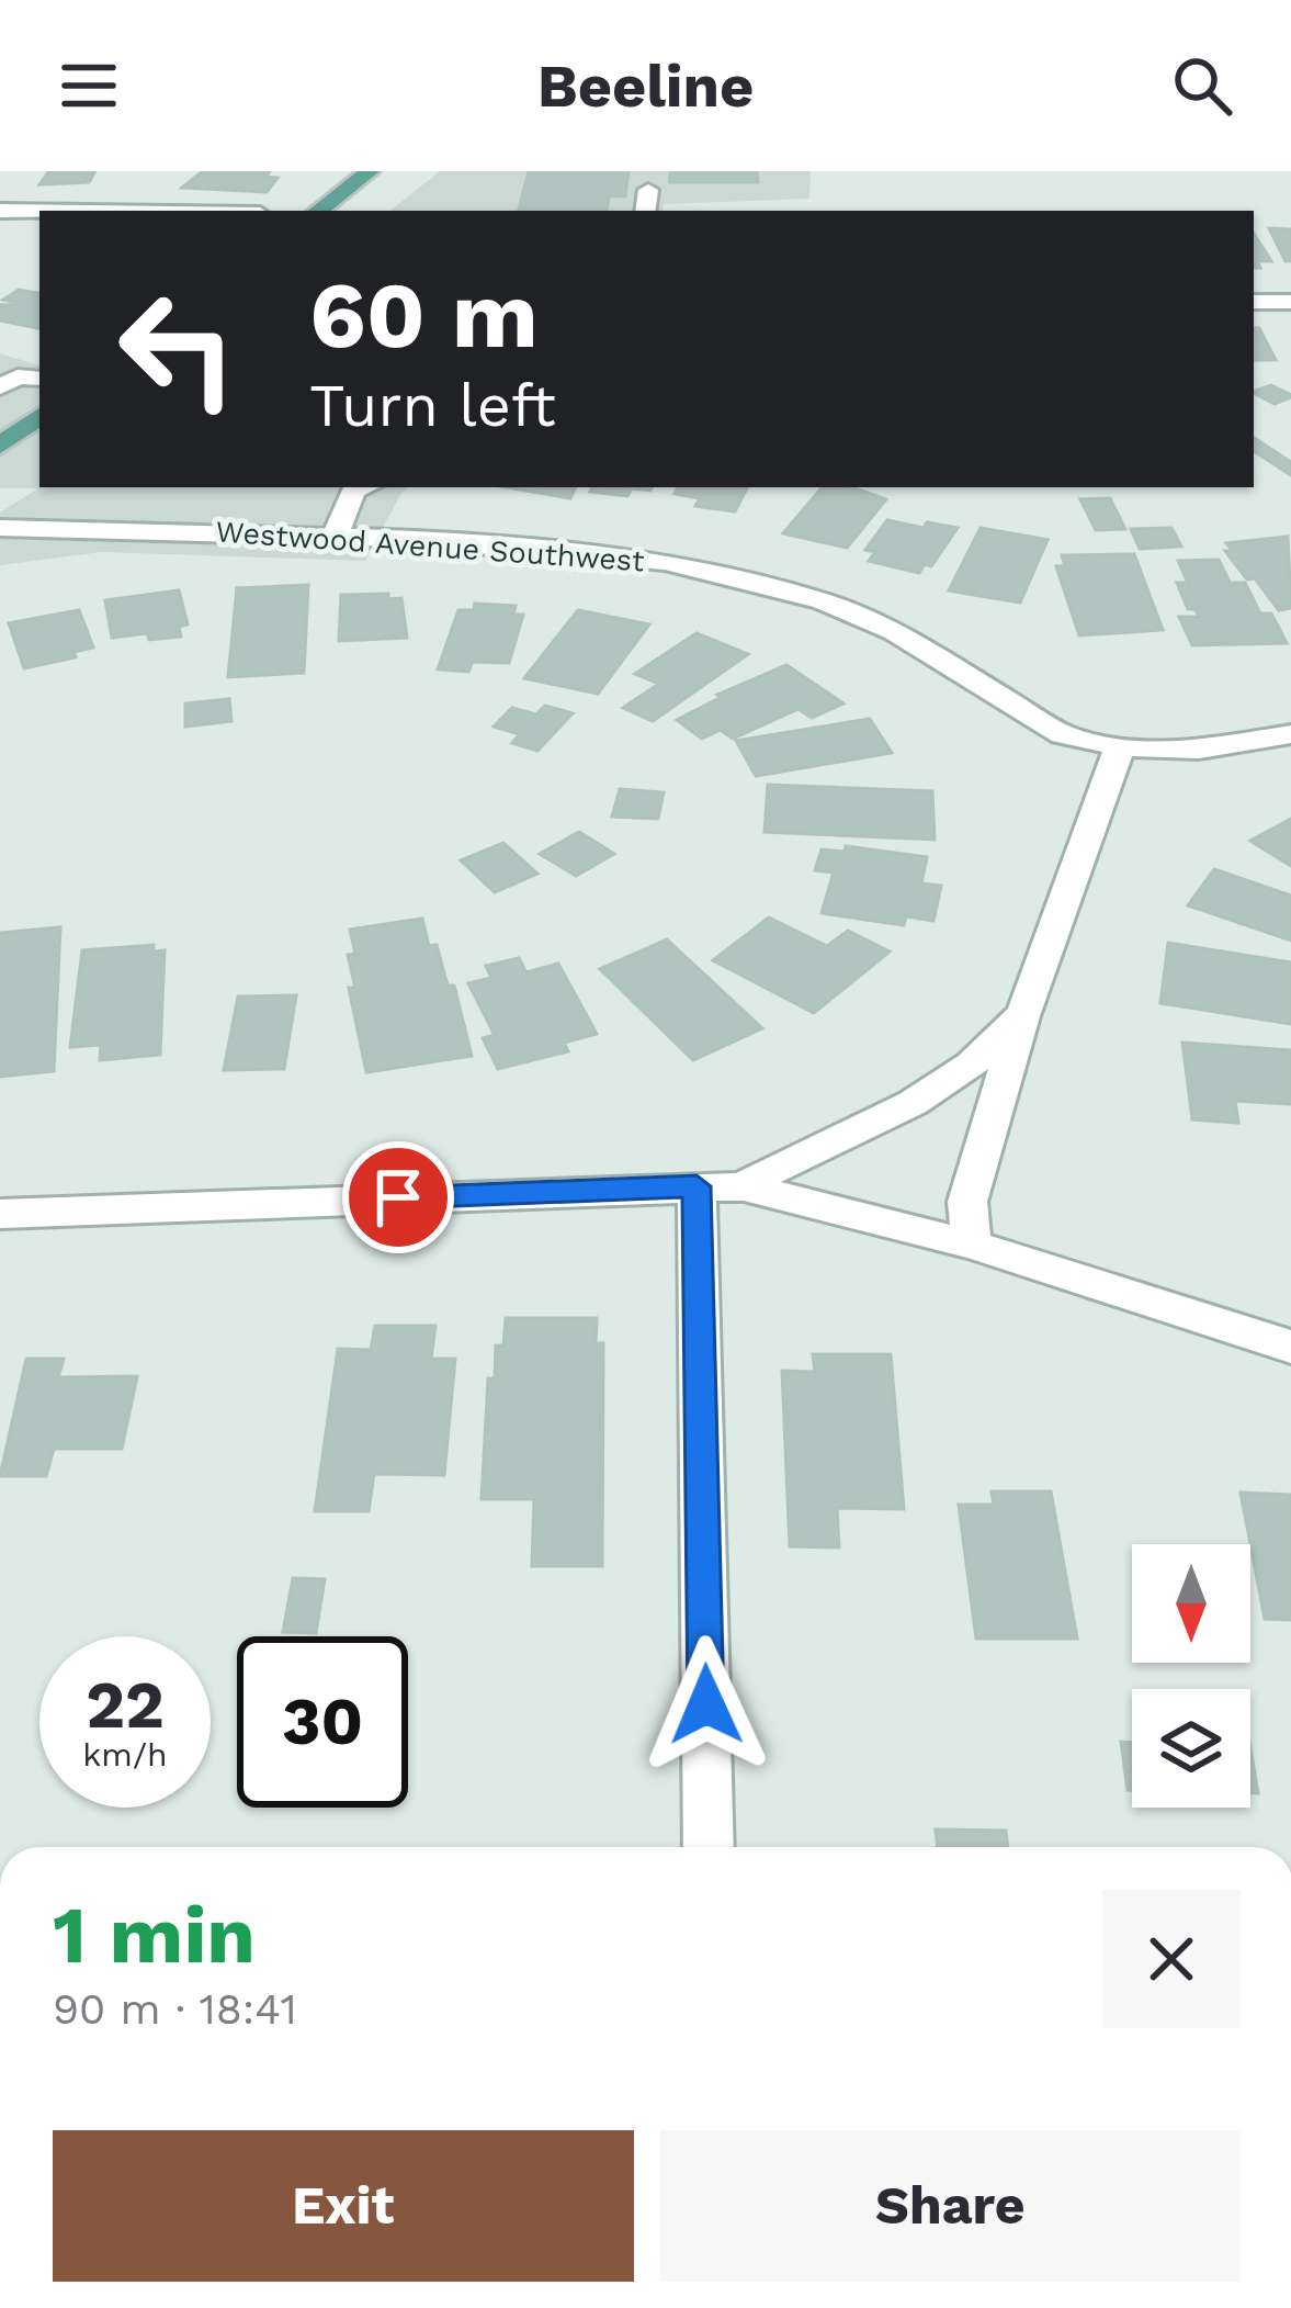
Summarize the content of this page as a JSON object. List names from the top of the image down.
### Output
{
  "streets": {
    "street": ["Westwood Avenue Southwest"]
  },
  "north": "bottom",
  "page": {
    "header": "Beeline",
    "turn": ["60 m", "Turn left"],
    "speed": "22 km/h",
    "limit": "30",
    "heading": ["1 min", "90 m · 18:41"],
    "buttons": ["Exit", "Share"]
  }
}
